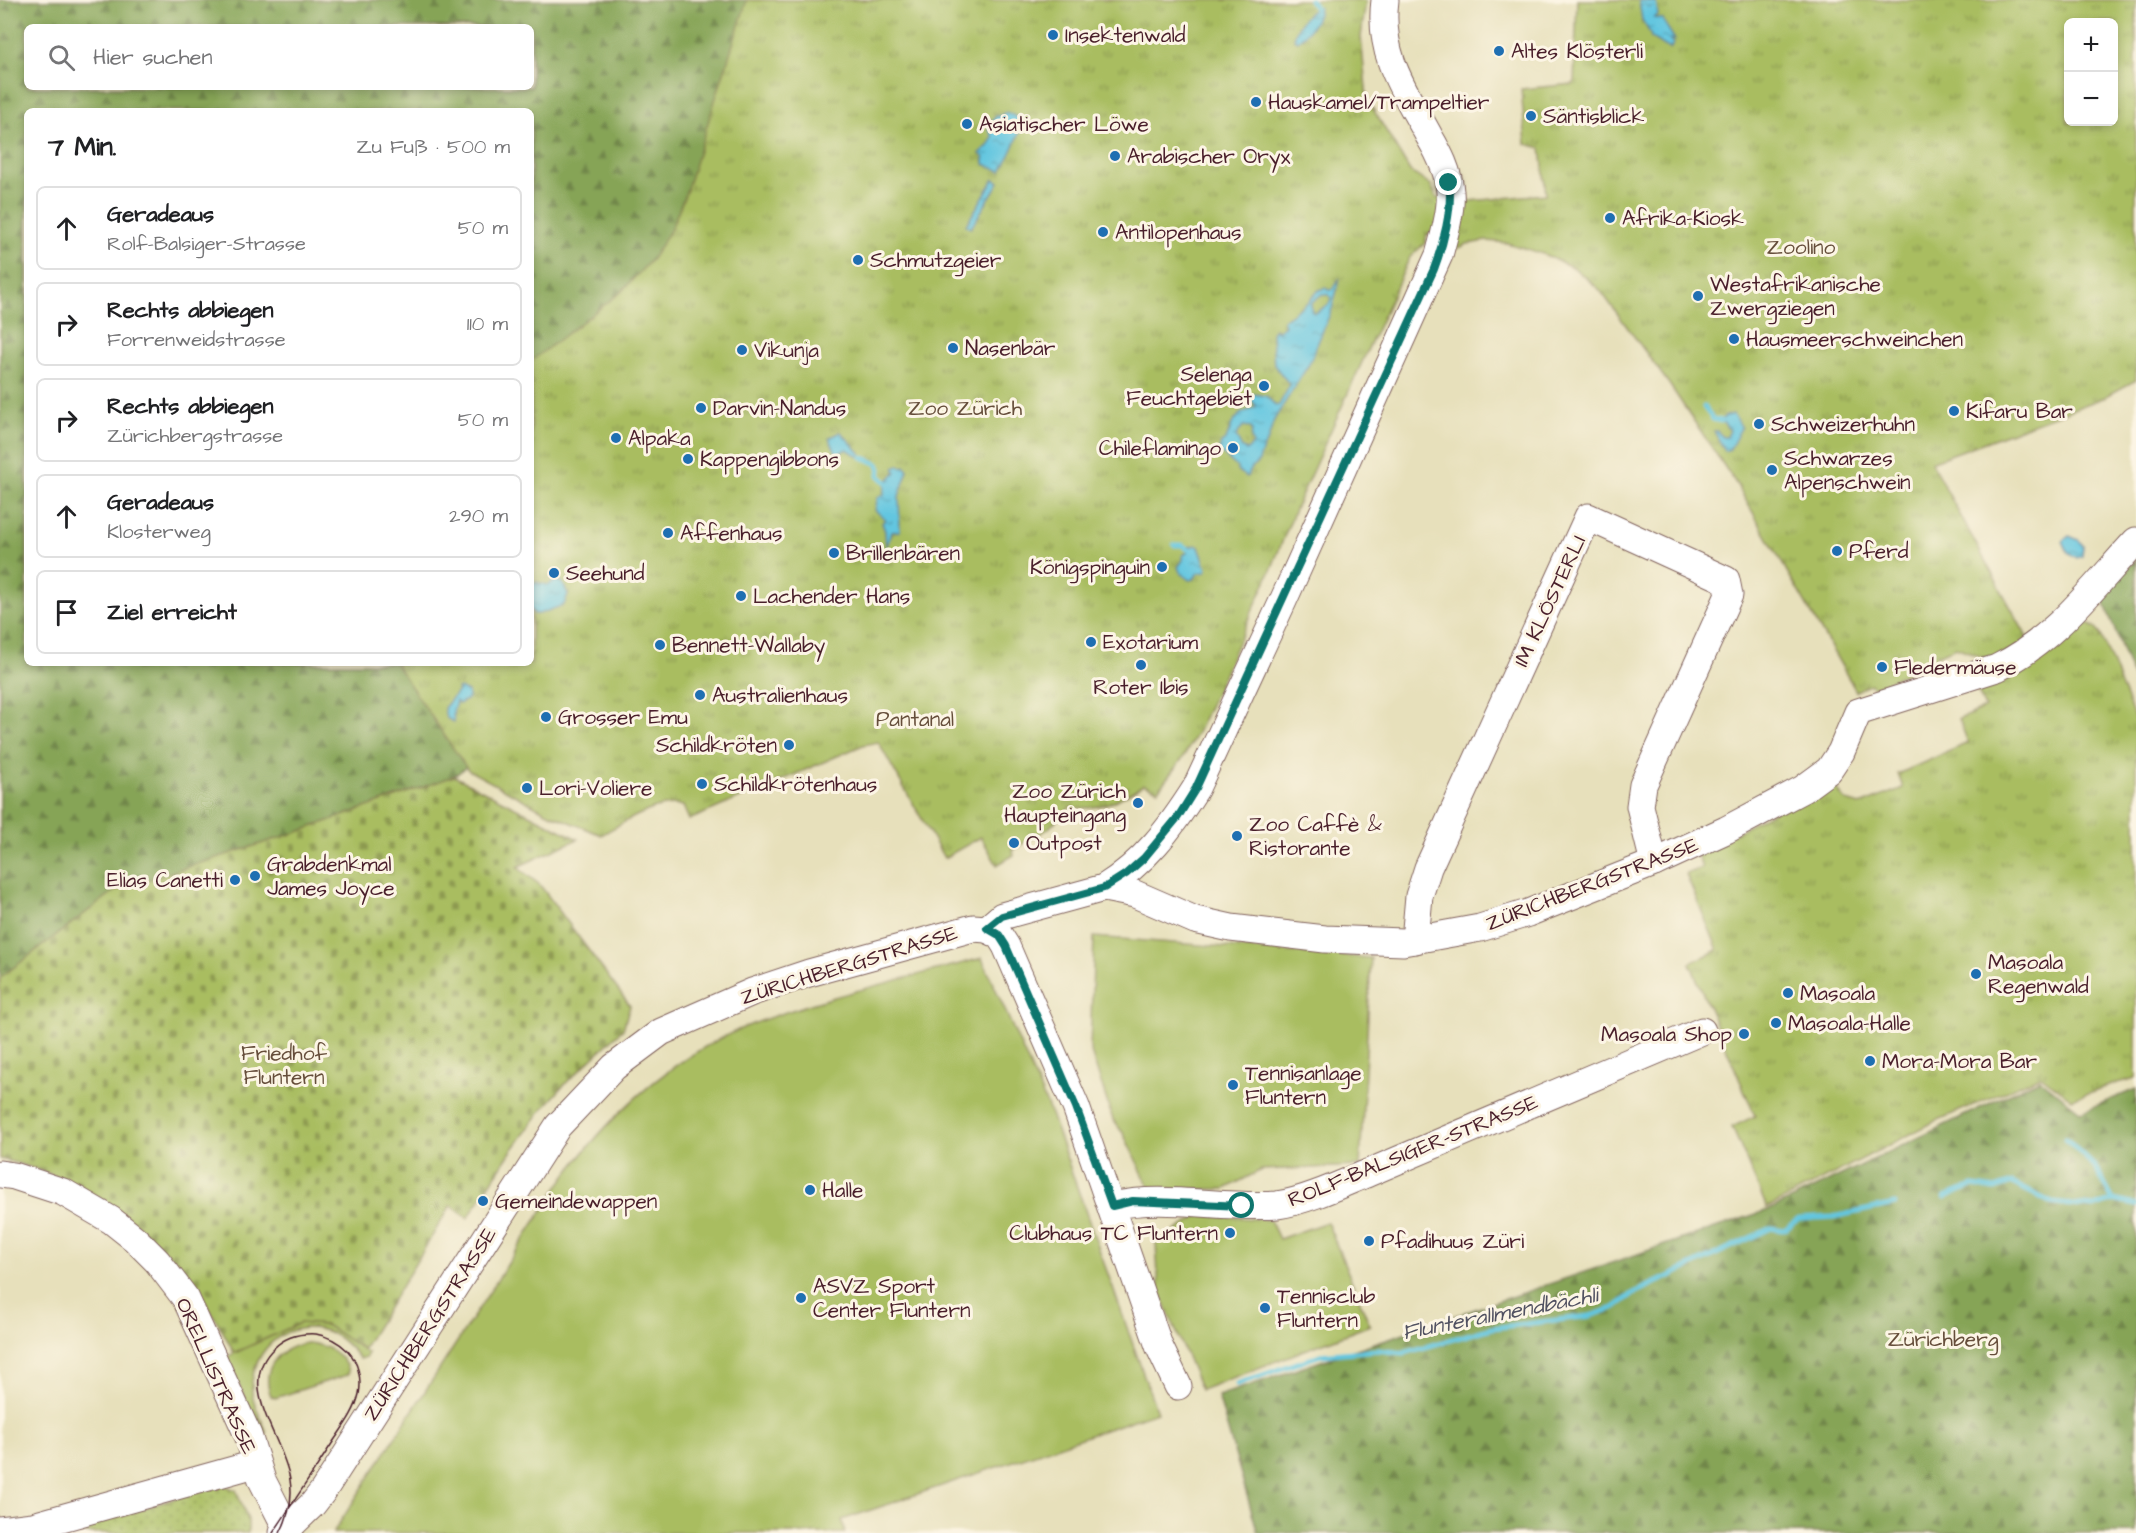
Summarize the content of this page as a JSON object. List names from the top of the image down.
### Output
{
  "streets": {
    "street": [
      "IM KLÖSTERLI",
      "ZÜRICHBERGSTRASSE",
      "ROLF-BALSIGER-STRASSE",
      "ORELLISTRASSE"
    ]
  },
  "crossings": [
    ["IM KLÖSTERLI", "ZÜRICHBERGSTRASSE"],
    ["ZÜRICHBERGSTRASSE", "ORELLISTRASSE"]
  ],
  "water": ["Flunterallmendbächli"],
  "parks": [
    "Zoolino",
    "Zoo Zürich",
    "Pantanal",
    "Friedhof Fluntern",
    "Zürichberg"
  ],
  "places": [
    "Insektenwald",
    "Altes Klösterli",
    "Hauskamel/Trampeltier",
    "Säntisblick",
    "Asiatischer Löwe",
    "Arabischer Oryx",
    "Afrika-Kiosk",
    "Antilopenhaus",
    "Schmutzgeier",
    "Westafrikanische Zwergziegen",
    "Hausmeerschweinchen",
    "Nasenbär",
    "Vikunja",
    "Selenga Feuchtgebiet",
    "Darvin-Nandus",
    "Kifaru Bar",
    "Schweizerhuhn",
    "Alpaka",
    "Chileflamingo",
    "Kappengibbons",
    "Schwarzes Alpenschwein",
    "Affenhaus",
    "Pferd",
    "Brillenbären",
    "Königspinguin",
    "Seehund",
    "Lachender Hans",
    "Exotarium",
    "Bennett-Wallaby",
    "Roter Ibis",
    "Fledermäuse",
    "Australienhaus",
    "Grosser Emu",
    "Schildkröten",
    "Schildkrötenhaus",
    "Lori-Voliere",
    "Zoo Zürich Haupteingang",
    "Zoo Caffè & Ristorante",
    "Outpost",
    "Grabdenkmal James Joyce",
    "Elias Canetti",
    "Masoala Regenwald",
    "Masoala",
    "Masoala-Halle",
    "Masoala Shop",
    "Mora-Mora Bar",
    "Tennisanlage Fluntern",
    "Halle",
    "Gemeindewappen",
    "Clubhaus TC Fluntern",
    "Pfadihuus Züri",
    "ASVZ Sport Center Fluntern",
    "Tennisclub Fluntern"
  ],
  "page": {
    "map_buttons": ["+", "−"],
    "search": "Hier suchen",
    "heading": ["7 Min.", "Zu Fuß · 500 m"],
    "list": [
      ["Geradeaus", "Rolf-Balsiger-Strasse", "50 m"],
      ["Rechts abbiegen", "Forrenweidstrasse", "110 m"],
      ["Rechts abbiegen", "Zürichbergstrasse", "50 m"],
      ["Geradeaus", "Klosterweg", "290 m"],
      "Ziel erreicht"
    ]
  }
}
